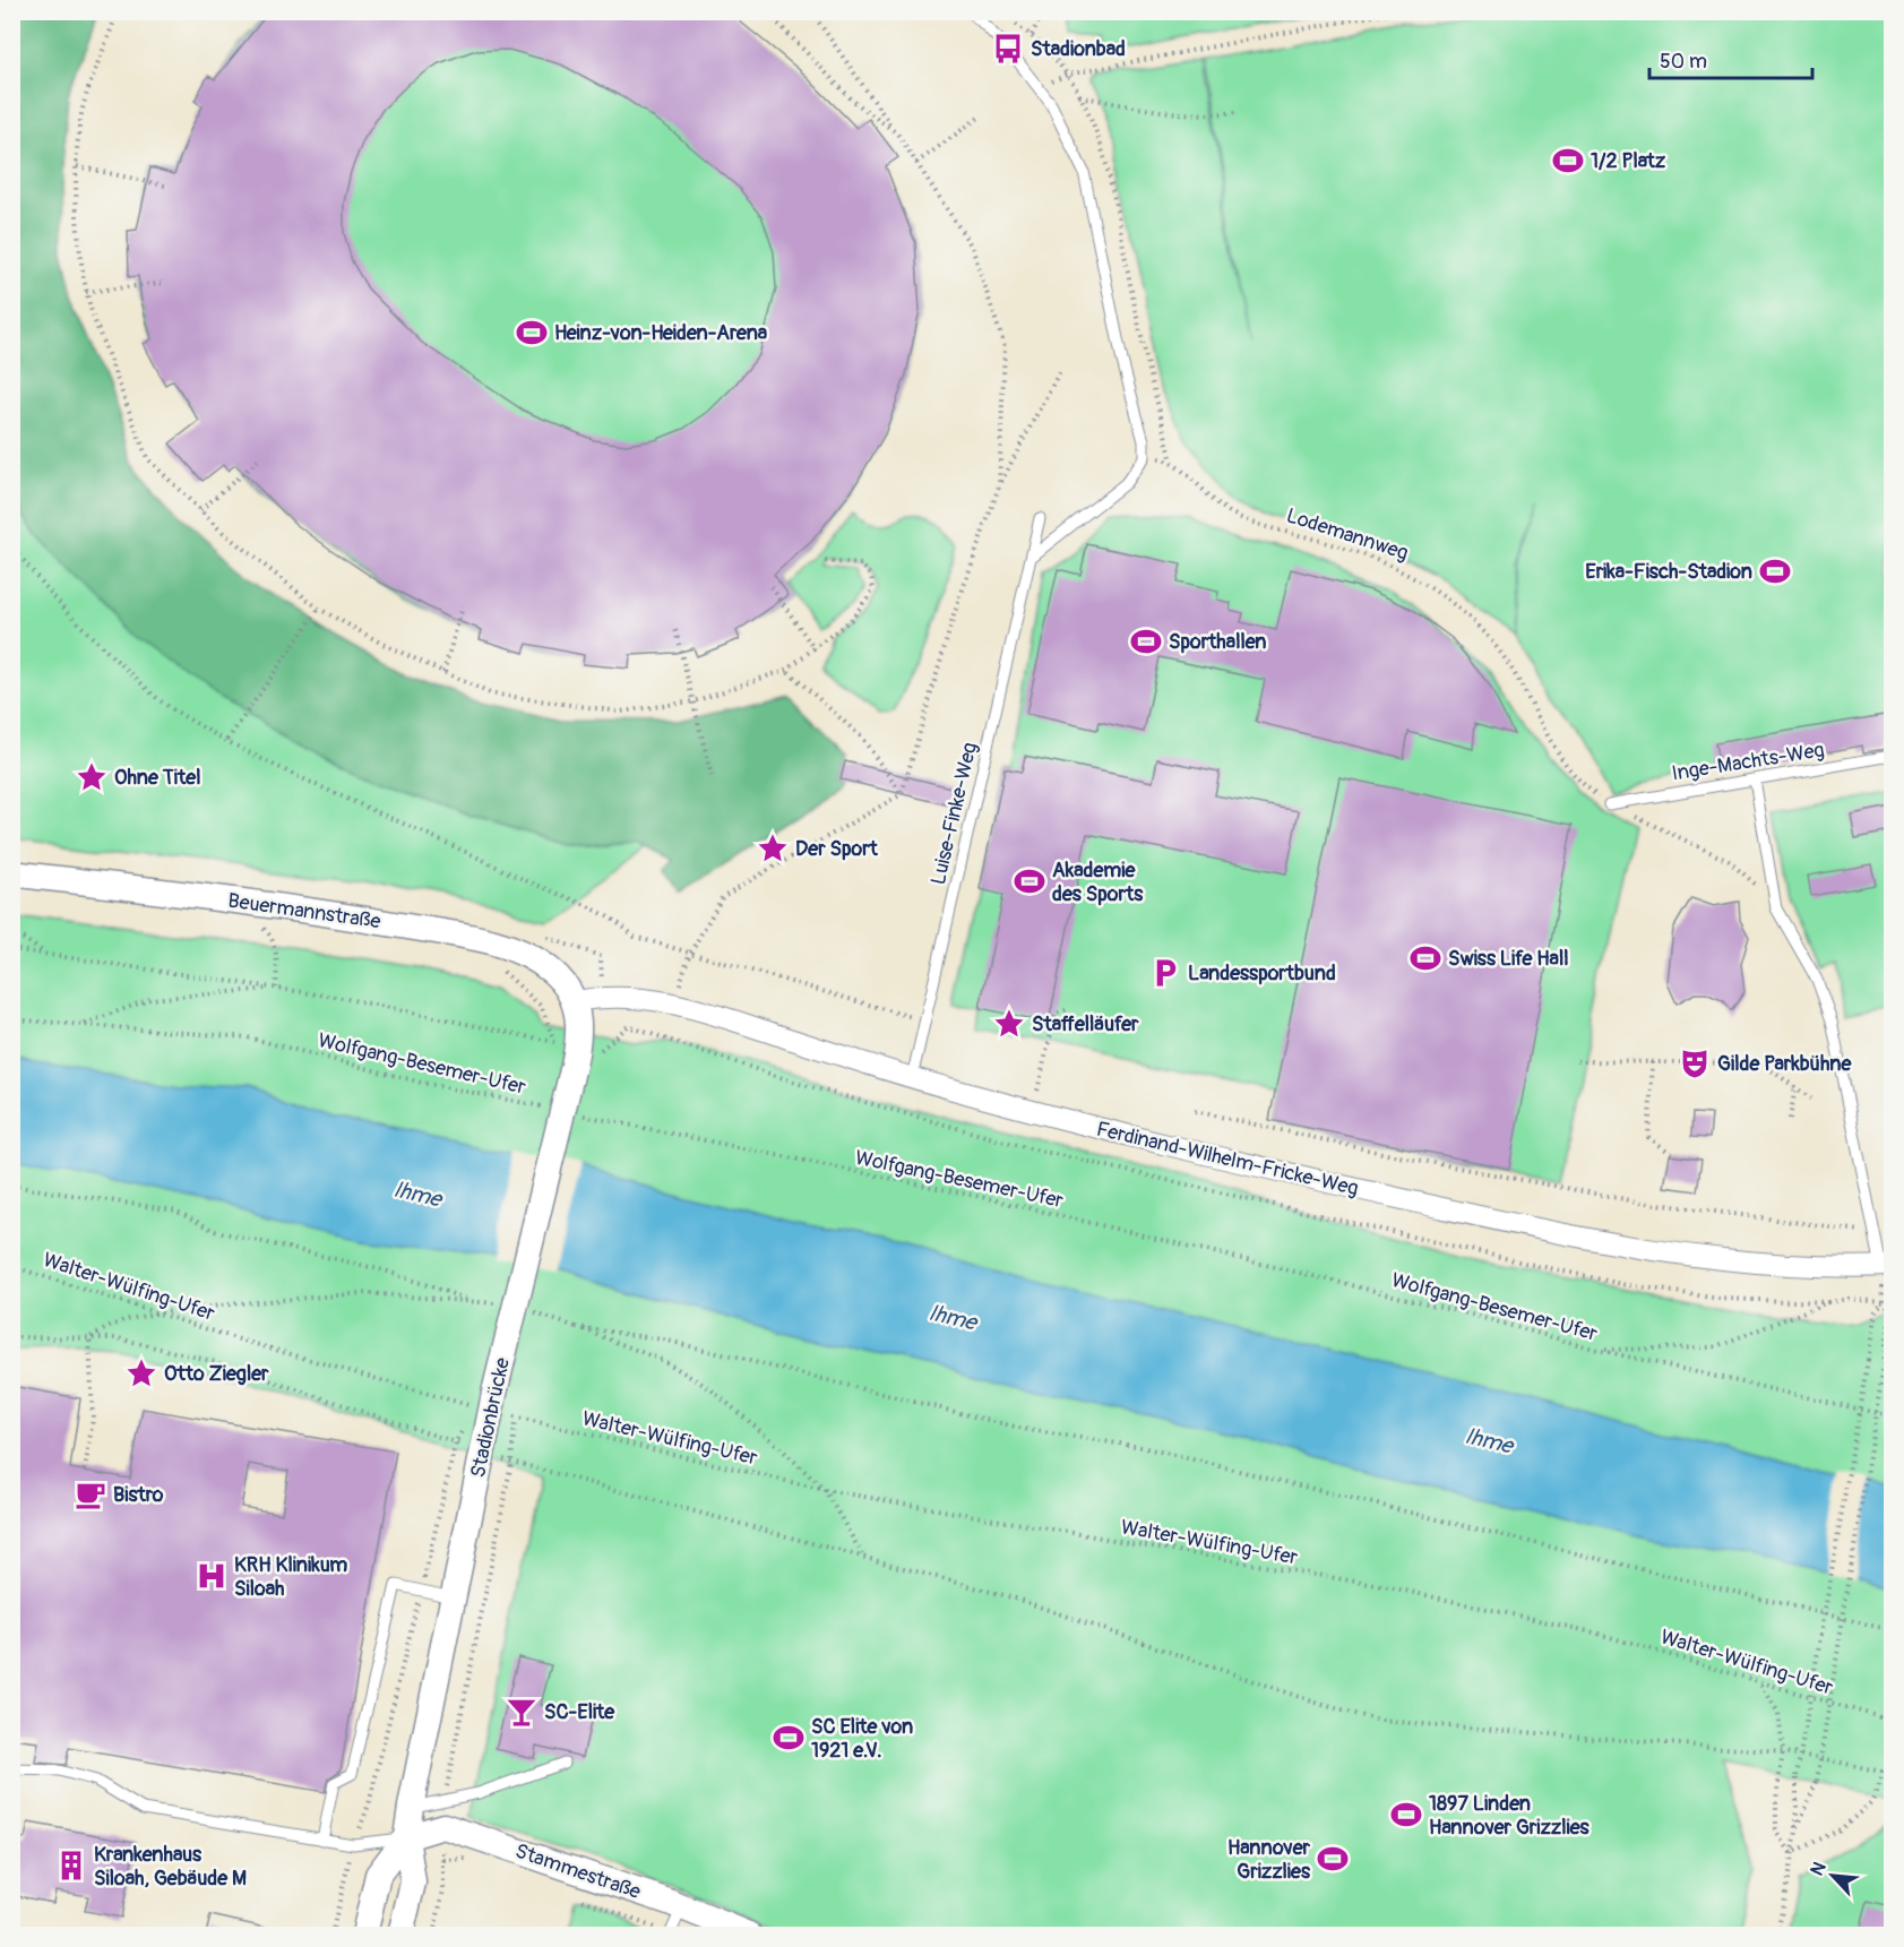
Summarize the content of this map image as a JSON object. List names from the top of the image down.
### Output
{
  "streets": {
    "street": [
      "Beuermannstraße",
      "Ferdinand-Wilhelm-Fricke-Weg",
      "Stadionbrücke",
      "Stammestraße"
    ],
    "lane": ["Inge-Machts-Weg", "Luise-Finke-Weg"],
    "path": ["Lodemannweg", "Wolfgang-Besemer-Ufer", "Walter-Wülfing-Ufer"]
  },
  "crossings": [
    ["Lodemannweg", "Inge-Machts-Weg"],
    ["Luise-Finke-Weg", "Ferdinand-Wilhelm-Fricke-Weg"],
    ["Beuermannstraße", "Ferdinand-Wilhelm-Fricke-Weg"],
    ["Beuermannstraße", "Stadionbrücke"],
    ["Ferdinand-Wilhelm-Fricke-Weg", "Stadionbrücke"]
  ],
  "water": ["Ihme"],
  "places": {
    "bus stop": ["Stadionbad"],
    "sports": [
      "1/2 Platz",
      "Heinz-von-Heiden-Arena",
      "Erika-Fisch-Stadion",
      "Sporthallen",
      "Akademie des Sports",
      "Swiss Life Hall",
      "SC Elite von 1921 e.V.",
      "1897 Linden Hannover Grizzlies",
      "Hannover Grizzlies"
    ],
    "place": [
      "Ohne Titel",
      "Der Sport",
      "Staffelläufer",
      "Otto Ziegler"
    ],
    "parking": ["Landessportbund"],
    "theatre": ["Gilde Parkbühne"],
    "cafe": ["Bistro"],
    "hospital": ["KRH Klinikum Siloah"],
    "bar": ["SC-Elite"],
    "building": ["Krankenhaus Siloah, Gebäude M"]
  },
  "scale_bar": "50 m",
  "north": "top left"
}
